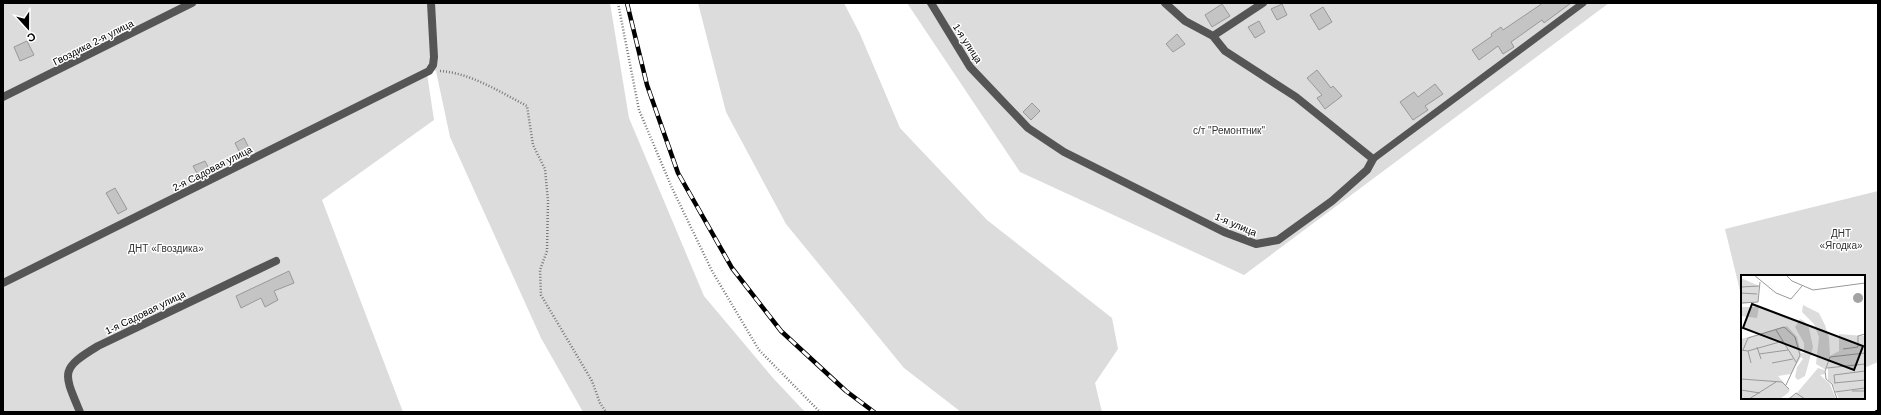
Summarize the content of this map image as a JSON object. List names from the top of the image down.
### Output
{
  "streets": {
    "street": [
      "Гвоздика 2-я улица",
      "1-я улица",
      "2-я Садовая улица",
      "1-я Садовая улица"
    ]
  },
  "parks": ["с/т \"Ремонтник\"", "ДНТ «Ягодка»", "ДНТ «Гвоздика»"],
  "north": "bottom"
}
